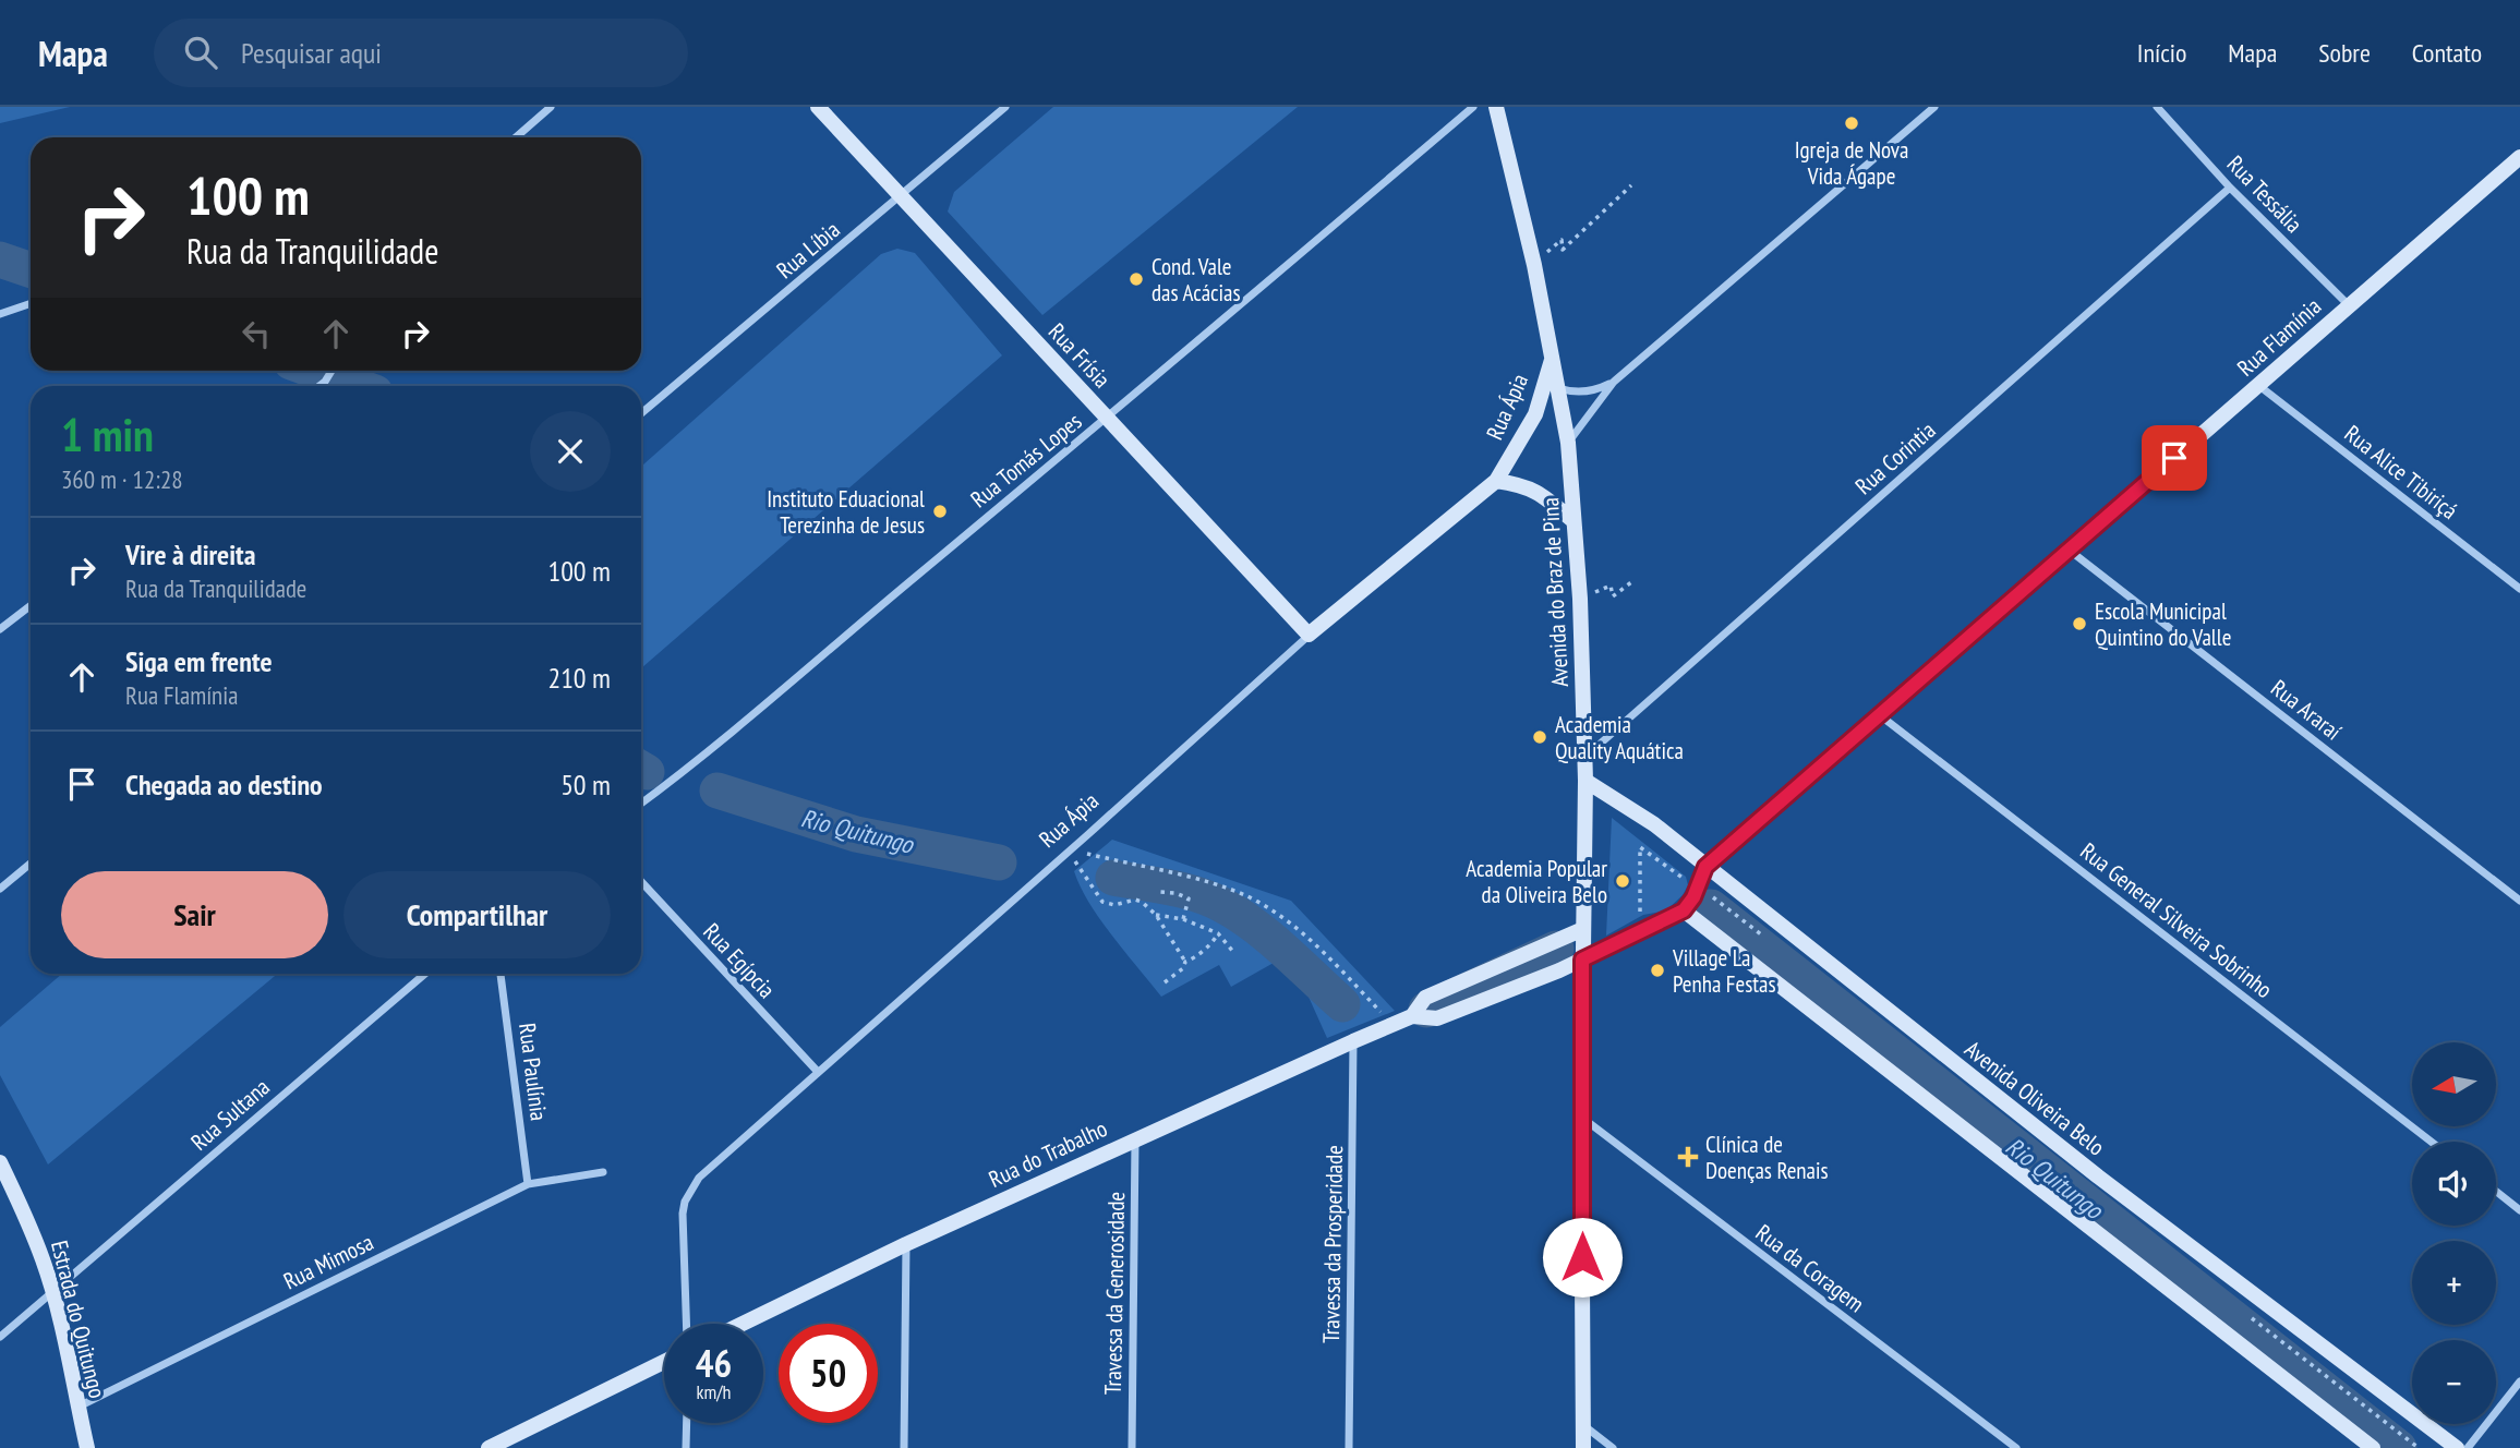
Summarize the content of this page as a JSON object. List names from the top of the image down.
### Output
{
  "streets": {
    "street": [
      "Rua Tessália",
      "Rua Líbia",
      "Rua Flamínia",
      "Rua Frísia",
      "Rua Ápia",
      "Rua Corintia",
      "Rua Tomás Lopes",
      "Rua Alice Tibiriçá",
      "Avenida do Braz de Pina",
      "Rua Araraí",
      "Rua General Silveira Sobrinho",
      "Rua Egípcia",
      "Rua Paulínia",
      "Avenida Oliveira Belo",
      "Rua Sultana",
      "Rua do Trabalho",
      "Travessa da Prosperidade",
      "Rua Mimosa",
      "Rua da Coragem",
      "Travessa da Generosidade",
      "Estrada do Quitungo"
    ]
  },
  "crossings": [
    ["Rua Tessália", "Rua Flamínia"],
    ["Rua Tessália", "Rua Corintia"],
    ["Rua Líbia", "Rua Frísia"],
    ["Rua Flamínia", "Rua Alice Tibiriçá"],
    ["Rua Flamínia", "Rua Araraí"],
    ["Rua Flamínia", "Rua General Silveira Sobrinho"],
    ["Rua Flamínia", "Avenida Oliveira Belo"],
    ["Rua Frísia", "Rua Ápia"],
    ["Rua Frísia", "Rua Tomás Lopes"],
    ["Rua Ápia", "Avenida do Braz de Pina"],
    ["Rua Ápia", "Rua Egípcia"],
    ["Rua Corintia", "Avenida do Braz de Pina"],
    ["Avenida do Braz de Pina", "Avenida Oliveira Belo"],
    ["Avenida do Braz de Pina", "Rua do Trabalho"],
    ["Avenida do Braz de Pina", "Rua da Coragem"],
    ["Rua Paulínia", "Rua Mimosa"],
    ["Rua Sultana", "Estrada do Quitungo"],
    ["Rua do Trabalho", "Travessa da Prosperidade"],
    ["Rua do Trabalho", "Travessa da Generosidade"],
    ["Rua Mimosa", "Estrada do Quitungo"]
  ],
  "water": ["Rio Quitungo"],
  "places": {
    "other": [
      "Igreja de Nova Vida Ágape",
      "Cond. Vale das Acácias",
      "Instituto Eduacional Terezinha de Jesus",
      "Escola Municipal Quintino do Valle",
      "Academia Quality Aquática",
      "Academia Popular da Oliveira Belo",
      "Village La Penha Festas"
    ],
    "health": ["Clínica de Doenças Renais"]
  },
  "north": "left",
  "page": {
    "header": "Mapa",
    "search": "Pesquisar aqui",
    "nav": [
      "Início",
      "Mapa",
      "Sobre",
      "Contato"
    ],
    "turn": ["100 m", "Rua da Tranquilidade"],
    "heading": ["1 min", "360 m · 12:28"],
    "list": [
      {
        "name": "Vire à direita",
        "note": "Rua da Tranquilidade",
        "value": "100 m"
      },
      {
        "name": "Siga em frente",
        "note": "Rua Flamínia",
        "value": "210 m"
      },
      {
        "name": "Chegada ao destino",
        "value": "50 m"
      }
    ],
    "buttons": ["Sair", "Compartilhar"],
    "map_buttons": ["+", "−"],
    "speed": "46 km/h",
    "limit": "50"
  }
}
